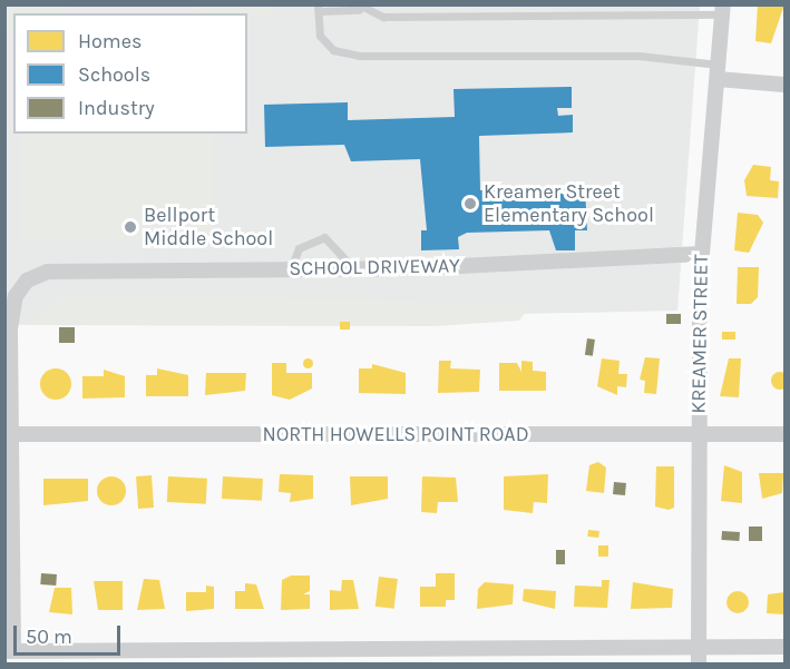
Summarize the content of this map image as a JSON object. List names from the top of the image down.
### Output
{
  "streets": {
    "street": ["SCHOOL DRIVEWAY", "KREAMER STREET", "NORTH HOWELLS POINT ROAD"]
  },
  "crossings": [
    ["SCHOOL DRIVEWAY", "KREAMER STREET"],
    ["SCHOOL DRIVEWAY", "NORTH HOWELLS POINT ROAD"],
    ["KREAMER STREET", "NORTH HOWELLS POINT ROAD"]
  ],
  "places": ["Kreamer Street Elementary School", "Bellport Middle School"],
  "legend": ["Homes", "Schools", "Industry"],
  "scale_bar": "50 m"
}
